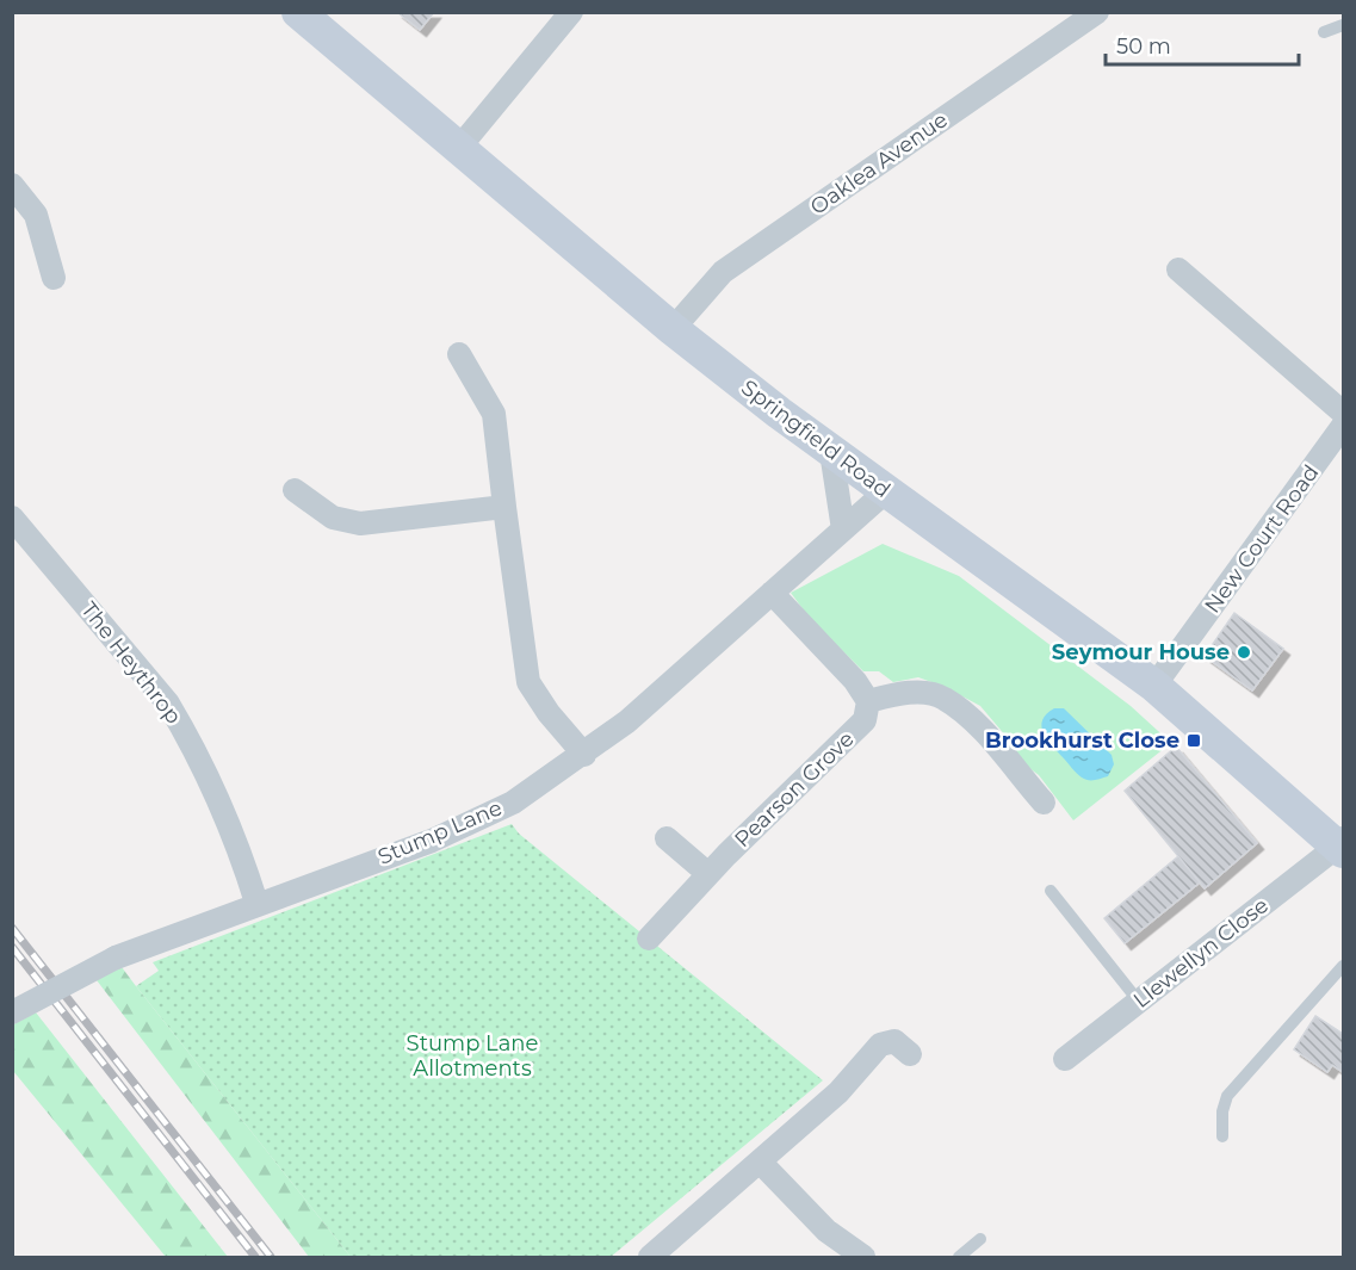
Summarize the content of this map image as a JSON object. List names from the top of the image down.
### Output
{
  "streets": {
    "main road": ["Springfield Road"],
    "street": [
      "Oaklea Avenue",
      "New Court Road",
      "The Heythrop",
      "Pearson Grove",
      "Stump Lane",
      "Llewellyn Close"
    ]
  },
  "crossings": [
    ["Oaklea Avenue", "Springfield Road"],
    ["Springfield Road", "New Court Road"],
    ["Springfield Road", "Stump Lane"],
    ["Springfield Road", "Llewellyn Close"],
    ["The Heythrop", "Stump Lane"]
  ],
  "parks": ["Stump Lane Allotments"],
  "places": {
    "other": ["Seymour House"],
    "transit": ["Brookhurst Close"]
  },
  "scale_bar": "50 m"
}
